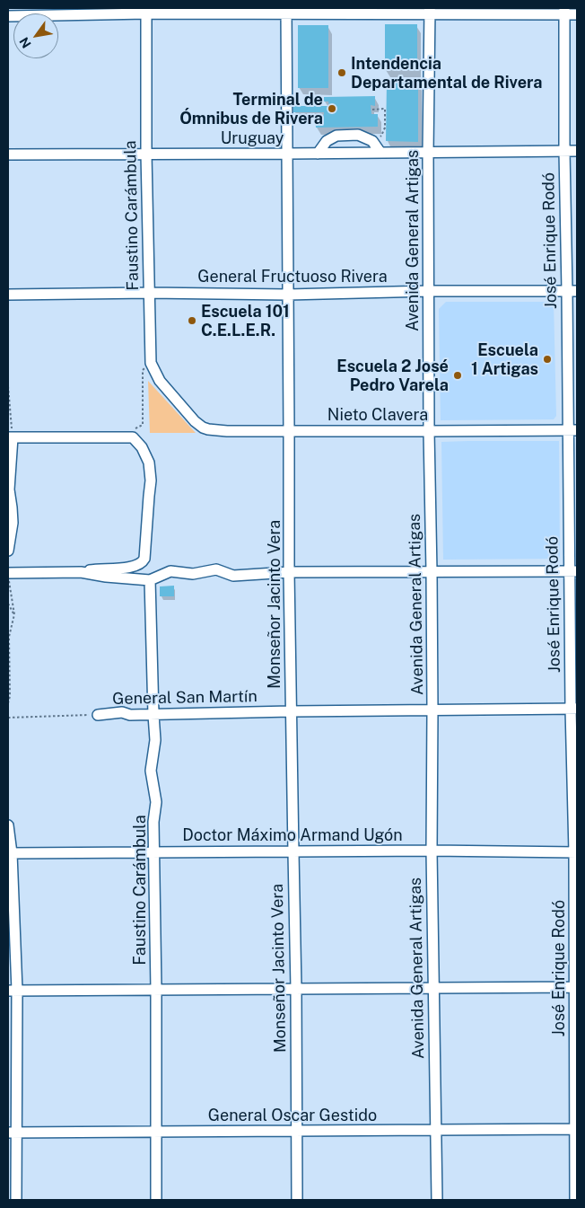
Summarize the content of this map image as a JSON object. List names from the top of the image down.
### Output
{
  "streets": {
    "street": [
      "Uruguay",
      "Faustino Carámbula",
      "Avenida General Artigas",
      "José Enrique Rodó",
      "General Fructuoso Rivera",
      "Nieto Clavera",
      "Monseñor Jacinto Vera",
      "General San Martín",
      "Doctor Máximo Armand Ugón",
      "General Oscar Gestido"
    ]
  },
  "crossings": [
    ["Uruguay", "Faustino Carámbula"],
    ["Uruguay", "Avenida General Artigas"],
    ["Uruguay", "José Enrique Rodó"],
    ["Uruguay", "Monseñor Jacinto Vera"],
    ["Faustino Carámbula", "General Fructuoso Rivera"],
    ["Faustino Carámbula", "Nieto Clavera"],
    ["Faustino Carámbula", "General San Martín"],
    ["Faustino Carámbula", "Doctor Máximo Armand Ugón"],
    ["Faustino Carámbula", "General Oscar Gestido"],
    ["Avenida General Artigas", "General Fructuoso Rivera"],
    ["Avenida General Artigas", "Nieto Clavera"],
    ["Avenida General Artigas", "General San Martín"],
    ["Avenida General Artigas", "Doctor Máximo Armand Ugón"],
    ["Avenida General Artigas", "General Oscar Gestido"],
    ["José Enrique Rodó", "General Fructuoso Rivera"],
    ["José Enrique Rodó", "Nieto Clavera"],
    ["José Enrique Rodó", "General San Martín"],
    ["José Enrique Rodó", "Doctor Máximo Armand Ugón"],
    ["José Enrique Rodó", "General Oscar Gestido"],
    ["General Fructuoso Rivera", "Monseñor Jacinto Vera"],
    ["Nieto Clavera", "Monseñor Jacinto Vera"],
    ["Monseñor Jacinto Vera", "General San Martín"],
    ["Monseñor Jacinto Vera", "Doctor Máximo Armand Ugón"],
    ["Monseñor Jacinto Vera", "General Oscar Gestido"]
  ],
  "places": [
    "Intendencia Departamental de Rivera",
    "Terminal de Ómnibus de Rivera",
    "Escuela 101 C.E.L.E.R.",
    "Escuela 1 Artigas",
    "Escuela 2 José Pedro Varela"
  ],
  "north": "bottom left"
}
